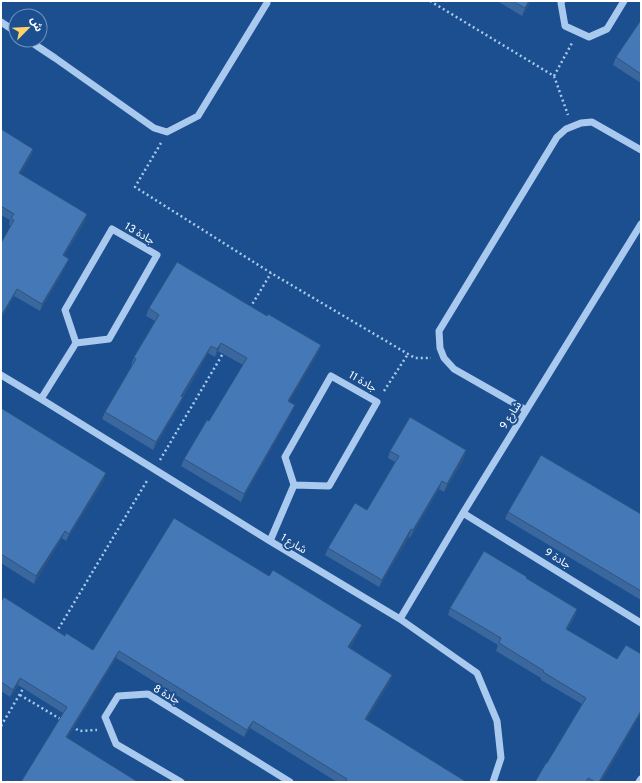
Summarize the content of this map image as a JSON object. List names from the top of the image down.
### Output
{
  "streets": {
    "street": [
      "جادة 13",
      "جادة 11",
      "شارع 9",
      "شارع 1",
      "جادة 9",
      "جادة 8"
    ]
  },
  "crossings": [
    ["شارع 9", "شارع 1"],
    ["شارع 9", "جادة 9"]
  ],
  "north": "top right"
}
